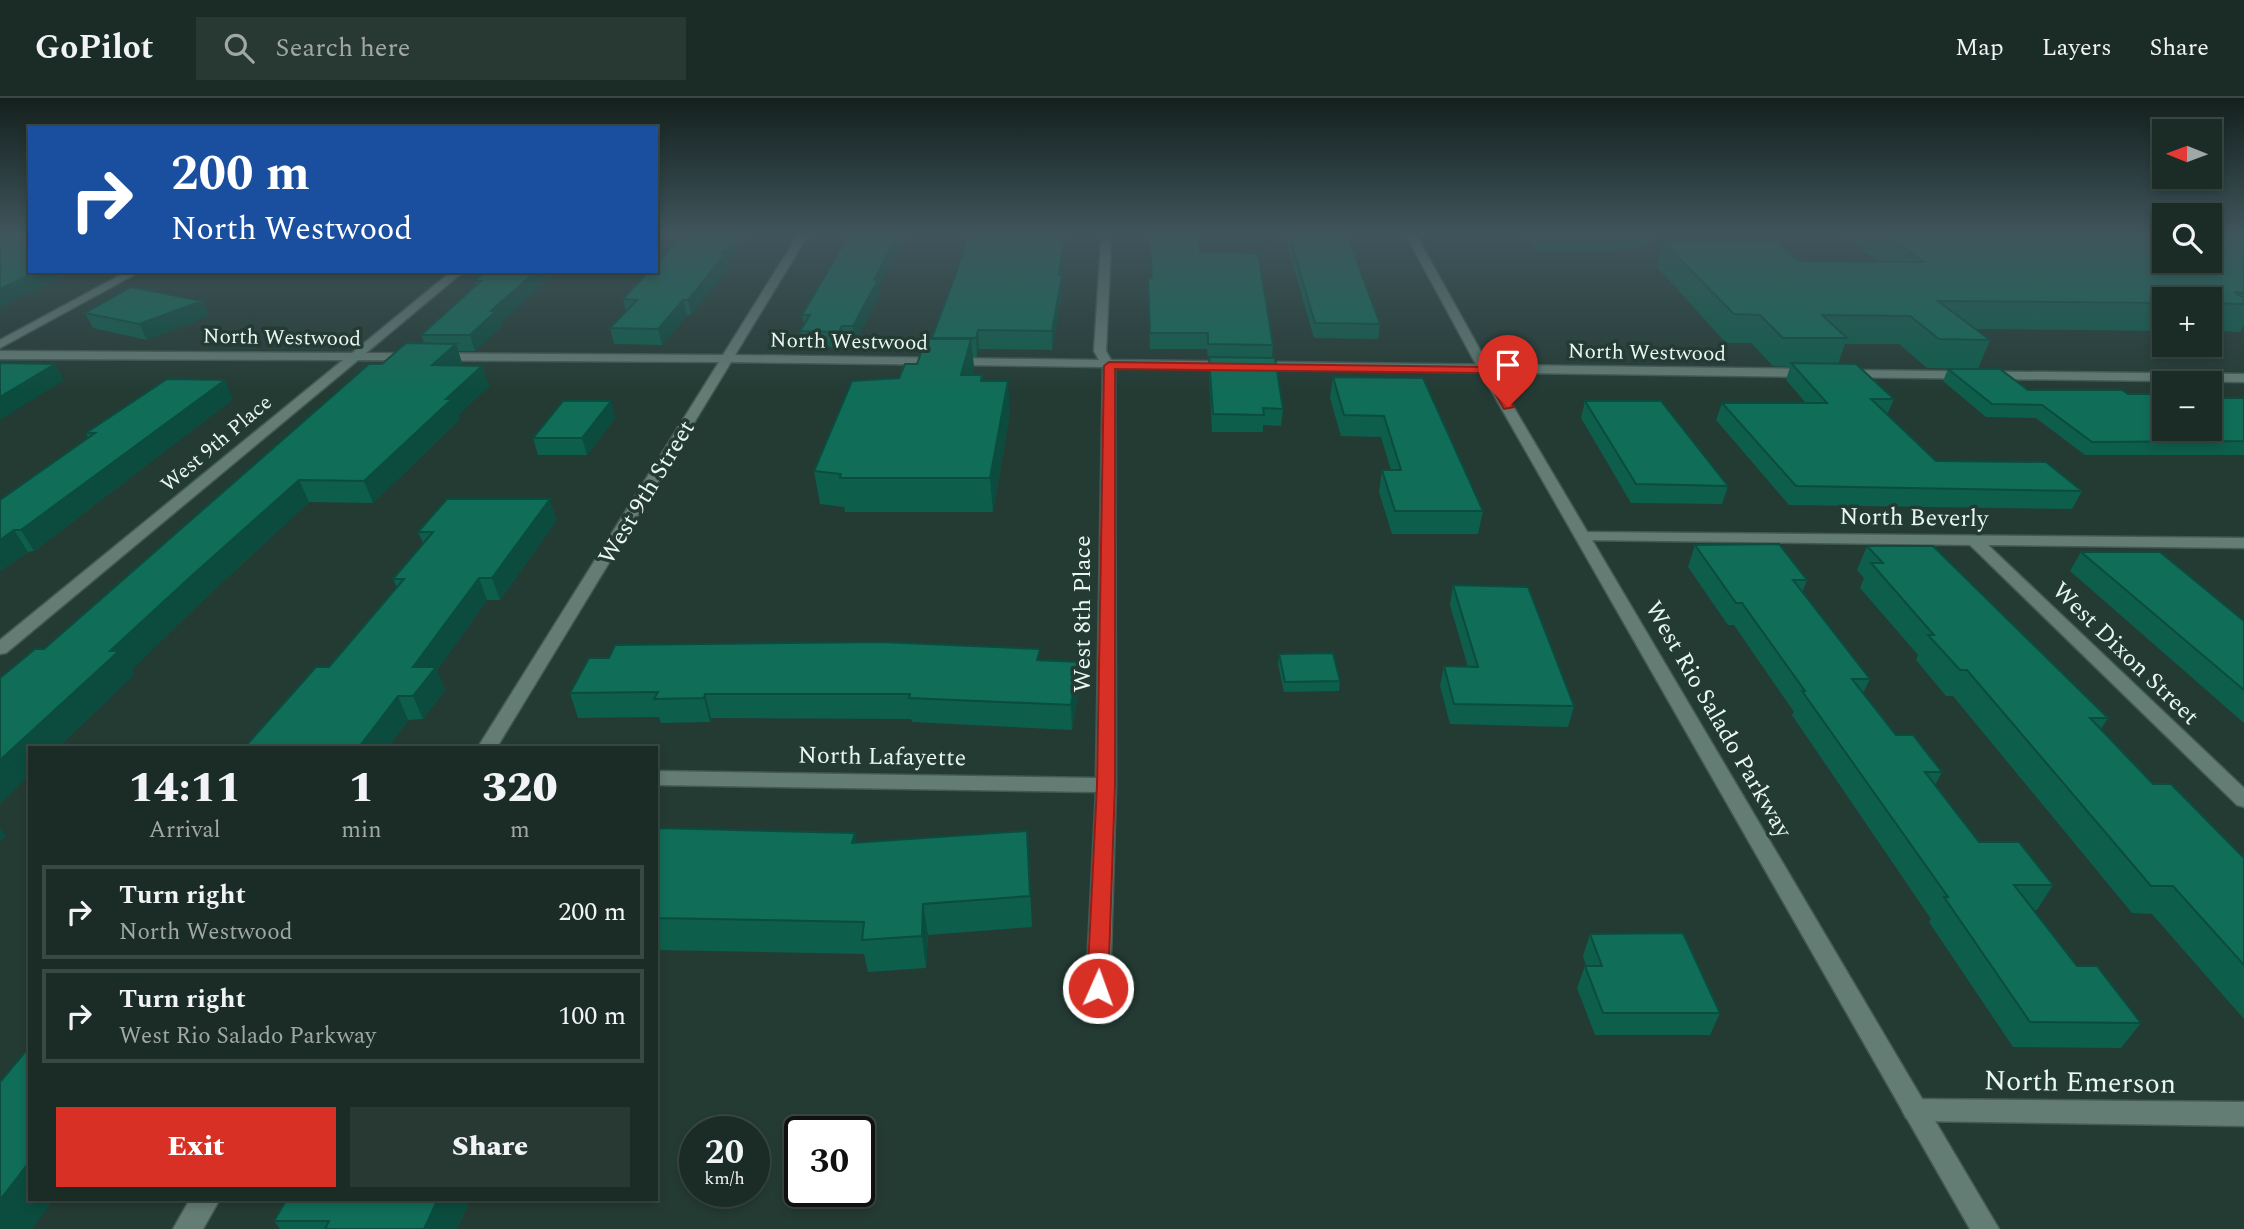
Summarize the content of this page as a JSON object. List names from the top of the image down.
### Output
{
  "streets": {
    "street": [
      "North Westwood",
      "West 9th Place",
      "West 9th Street",
      "North Beverly",
      "West 8th Place",
      "West Dixon Street",
      "West Rio Salado Parkway",
      "North Lafayette",
      "North Emerson"
    ]
  },
  "crossings": [
    ["North Westwood", "West 9th Place"],
    ["North Westwood", "West 9th Street"],
    ["North Westwood", "West 8th Place"],
    ["North Westwood", "West Rio Salado Parkway"],
    ["North Beverly", "West Dixon Street"],
    ["North Beverly", "West Rio Salado Parkway"],
    ["West 8th Place", "North Lafayette"],
    ["West Rio Salado Parkway", "North Emerson"]
  ],
  "north": "left",
  "page": {
    "header": "GoPilot",
    "search": "Search here",
    "nav": ["Map", "Layers", "Share"],
    "map_buttons": ["+", "−"],
    "turn": ["200 m", "North Westwood"],
    "eta": [
      "14:11",
      "Arrival",
      "1",
      "min",
      "320",
      "m"
    ],
    "list": [
      {
        "name": "Turn right",
        "note": "North Westwood",
        "value": "200 m"
      },
      {
        "name": "Turn right",
        "note": "West Rio Salado Parkway",
        "value": "100 m"
      }
    ],
    "buttons": ["Exit", "Share"],
    "speed": "20 km/h",
    "limit": "30"
  }
}
